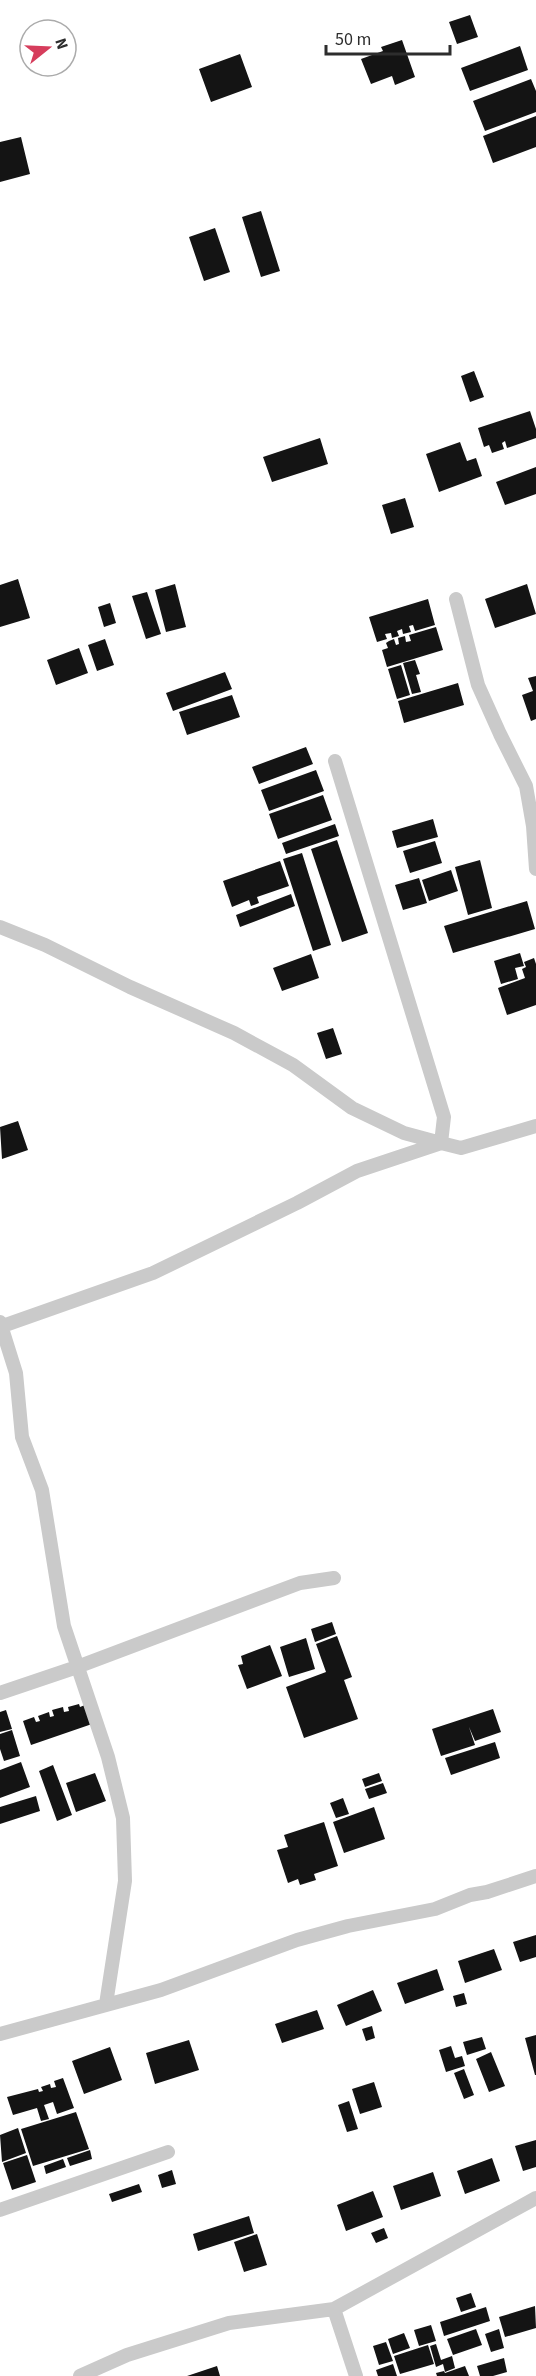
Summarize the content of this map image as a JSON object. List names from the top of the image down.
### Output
{
  "scale_bar": "50 m",
  "north": "right"
}
